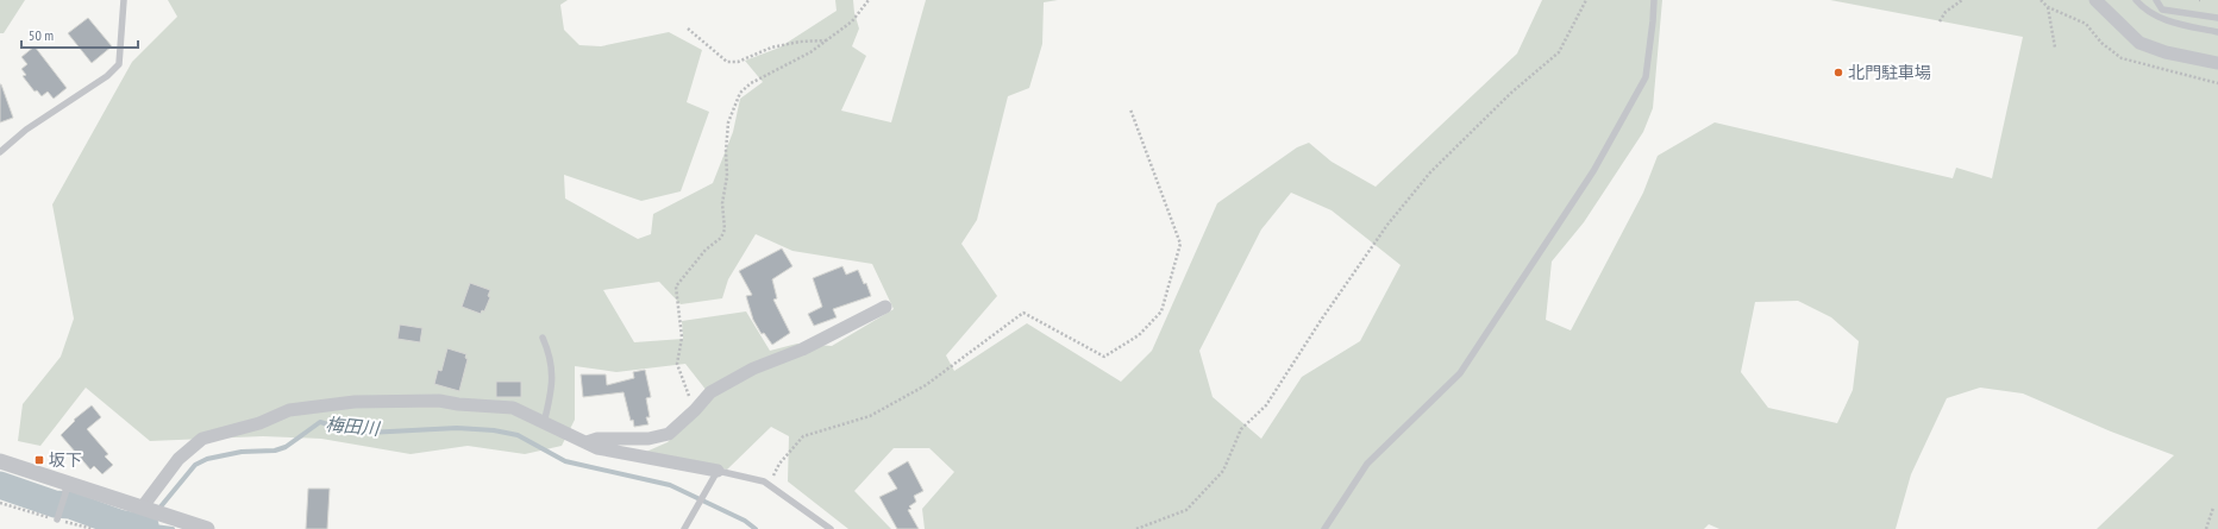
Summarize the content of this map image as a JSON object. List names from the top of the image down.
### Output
{
  "water": ["梅田川"],
  "places": {
    "other": ["北門駐車場"],
    "transit": ["坂下"]
  },
  "scale_bar": "50 m"
}
